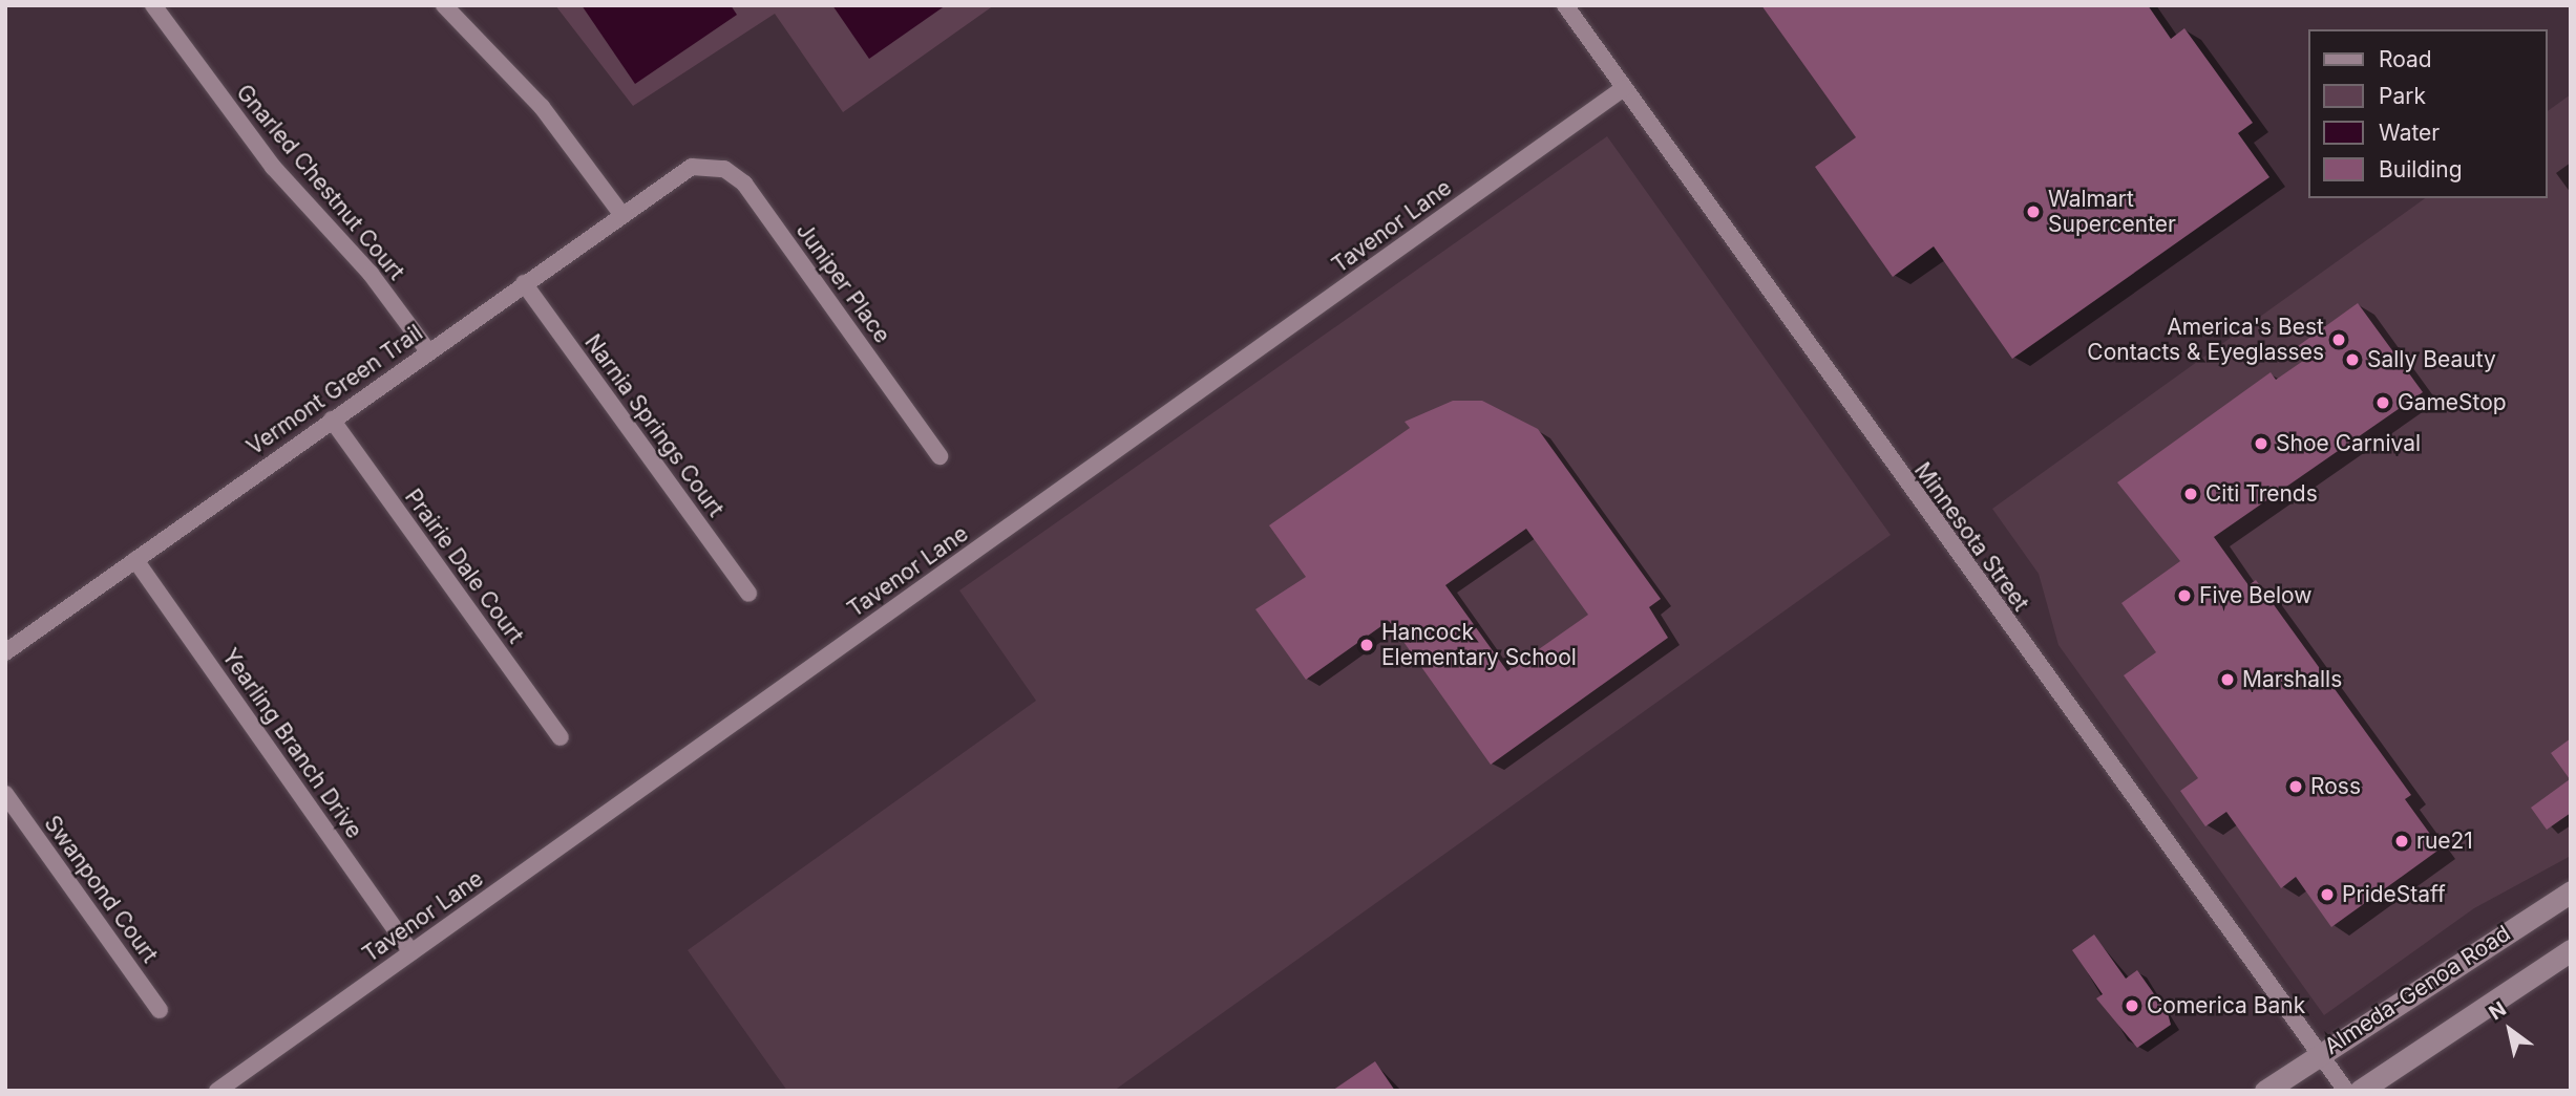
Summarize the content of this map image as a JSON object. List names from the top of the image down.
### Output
{
  "streets": {
    "main road": ["Almeda-Genoa Road"],
    "street": [
      "Gnarled Chestnut Court",
      "Tavenor Lane",
      "Juniper Place",
      "Vermont Green Trail",
      "Narnia Springs Court",
      "Minnesota Street",
      "Prairie Dale Court",
      "Yearling Branch Drive",
      "Swanpond Court"
    ]
  },
  "crossings": [
    ["Gnarled Chestnut Court", "Vermont Green Trail"],
    ["Tavenor Lane", "Minnesota Street"],
    ["Tavenor Lane", "Yearling Branch Drive"],
    ["Juniper Place", "Vermont Green Trail"],
    ["Vermont Green Trail", "Narnia Springs Court"],
    ["Vermont Green Trail", "Prairie Dale Court"],
    ["Vermont Green Trail", "Yearling Branch Drive"],
    ["Minnesota Street", "Almeda-Genoa Road"]
  ],
  "places": [
    "Walmart Supercenter",
    "America's Best Contacts & Eyeglasses",
    "Sally Beauty",
    "GameStop",
    "Shoe Carnival",
    "Citi Trends",
    "Five Below",
    "Hancock Elementary School",
    "Marshalls",
    "Ross",
    "rue21",
    "PrideStaff",
    "Comerica Bank"
  ],
  "legend": [
    "Road",
    "Park",
    "Water",
    "Building"
  ],
  "north": "top left"
}
